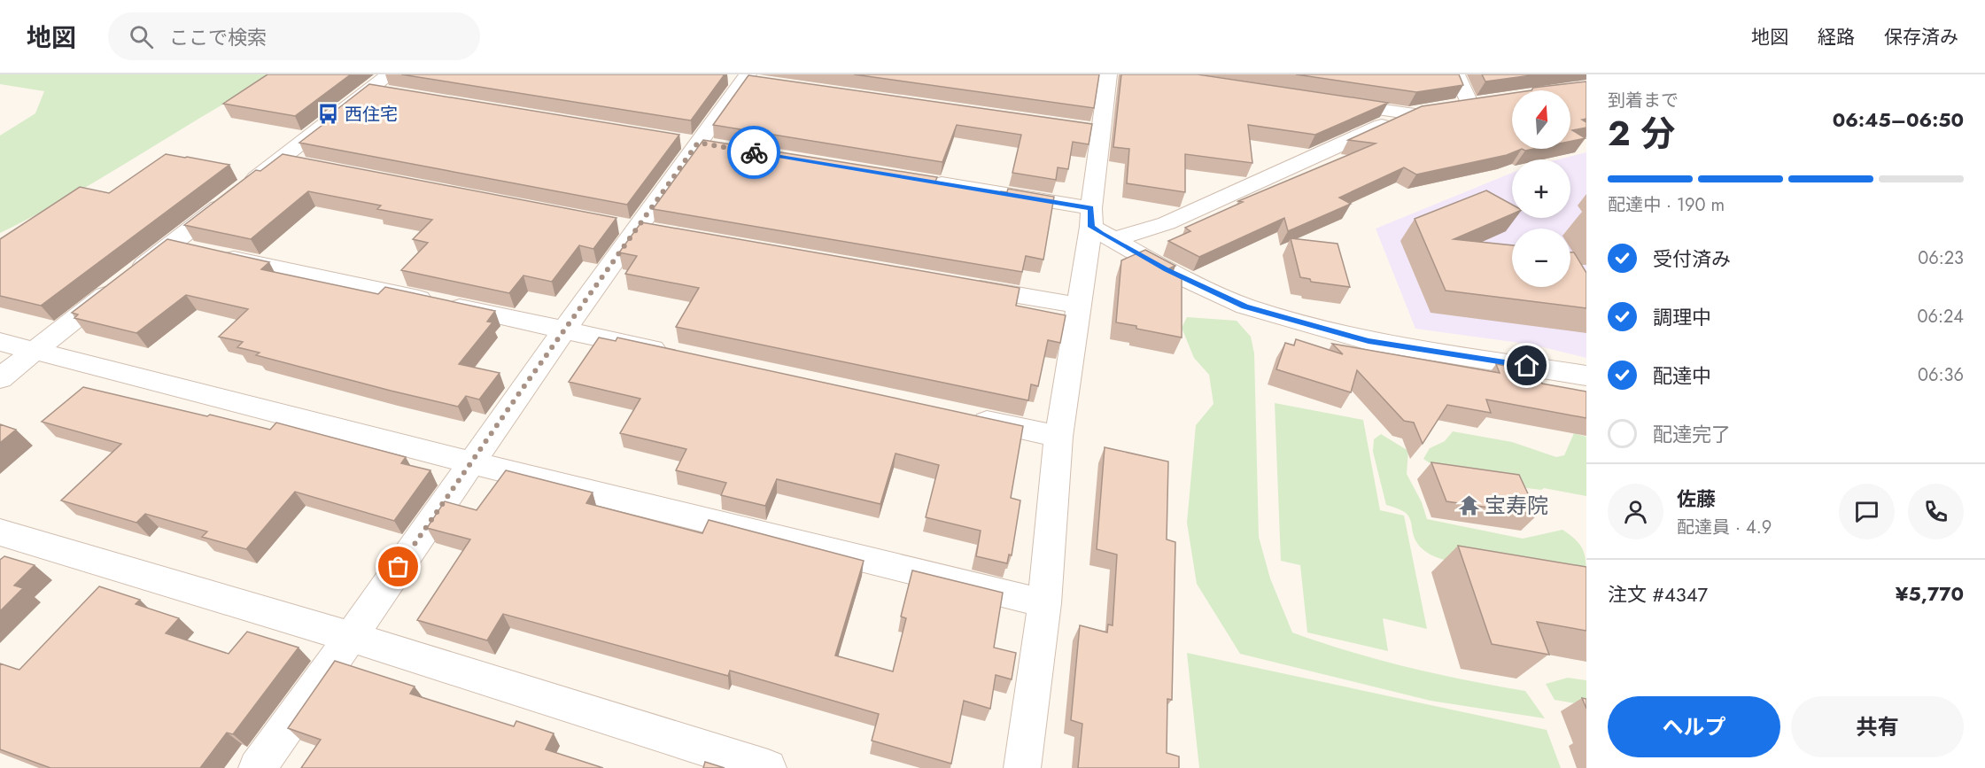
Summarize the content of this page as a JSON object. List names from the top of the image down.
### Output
{
  "places": {
    "bus stop": ["西住宅"],
    "temple": ["宝寿院"]
  },
  "north": "top",
  "page": {
    "header": "地図",
    "search": "ここで検索",
    "nav": ["地図", "経路", "保存済み"],
    "heading": ["2 分", "到着まで", "06:45–06:50"],
    "panel": [
      "佐藤",
      "配達員 · 4.9",
      "注文 #4347",
      "¥5,770"
    ],
    "map_buttons": ["+", "−"],
    "bar": "配達中 · 190 m",
    "list": [
      ["受付済み", "06:23"],
      ["調理中", "06:24"],
      ["配達中", "06:36"],
      "配達完了"
    ],
    "buttons": ["ヘルプ", "共有"]
  }
}
